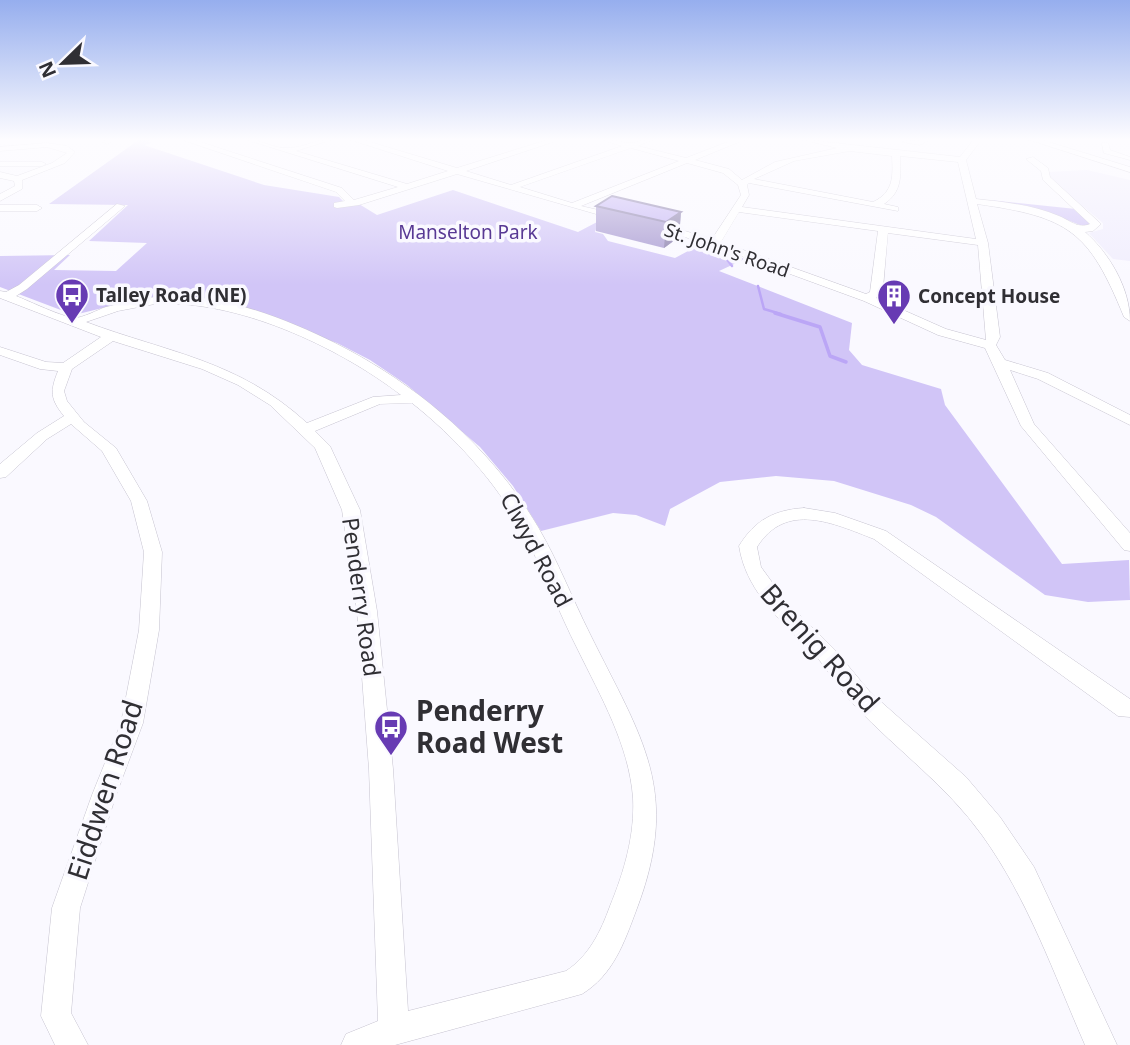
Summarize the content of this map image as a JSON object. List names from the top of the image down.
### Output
{
  "streets": {
    "street": [
      "St. John's Road",
      "Clwyd Road",
      "Penderry Road",
      "Brenig Road",
      "Eiddwen Road"
    ]
  },
  "crossings": [
    ["Clwyd Road", "Penderry Road"]
  ],
  "parks": ["Manselton Park"],
  "places": {
    "bus stop": ["Talley Road (NE)", "Penderry Road West"],
    "building": ["Concept House"]
  },
  "north": "bottom left"
}
